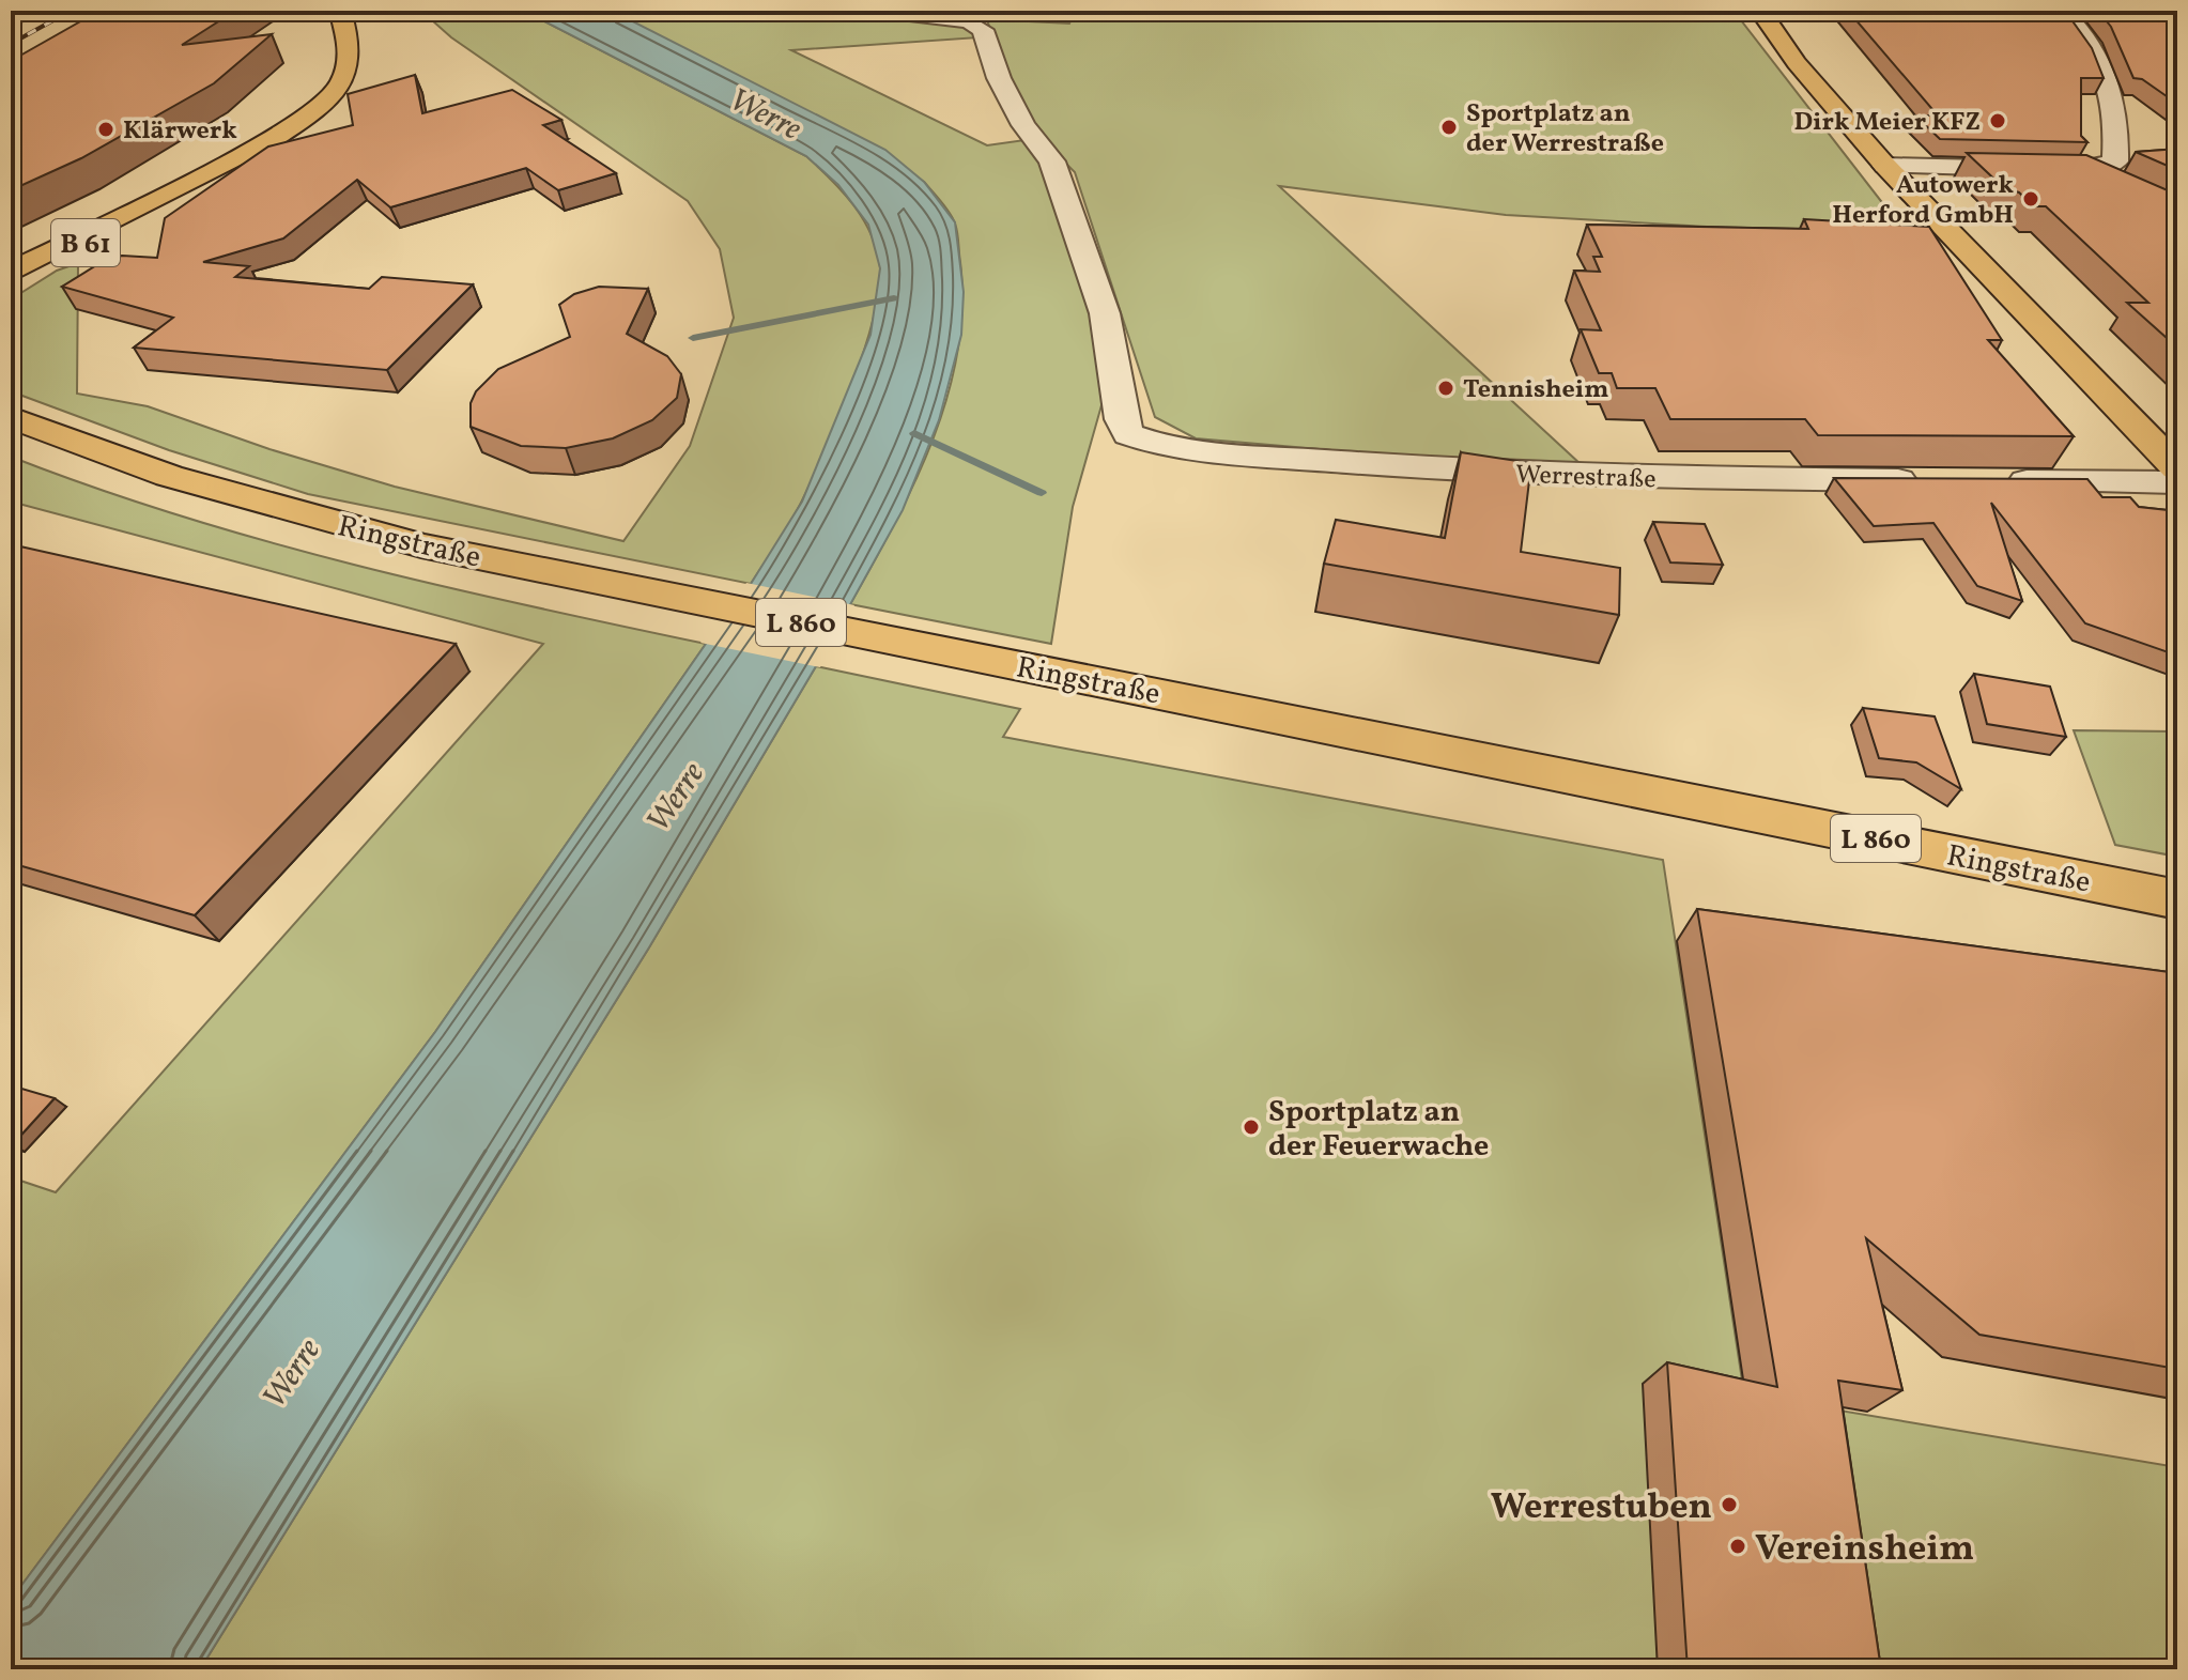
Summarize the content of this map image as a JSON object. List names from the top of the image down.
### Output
{
  "streets": {
    "main road": ["B 61", "Ringstraße", "L 860"],
    "street": ["Werrestraße"]
  },
  "water": ["Werre"],
  "places": [
    "Dirk Meier KFZ",
    "Sportplatz an der Werrestraße",
    "Klärwerk",
    "Autowerk Herford GmbH",
    "Tennisheim",
    "Sportplatz an der Feuerwache",
    "Werrestuben",
    "Vereinsheim"
  ]
}
